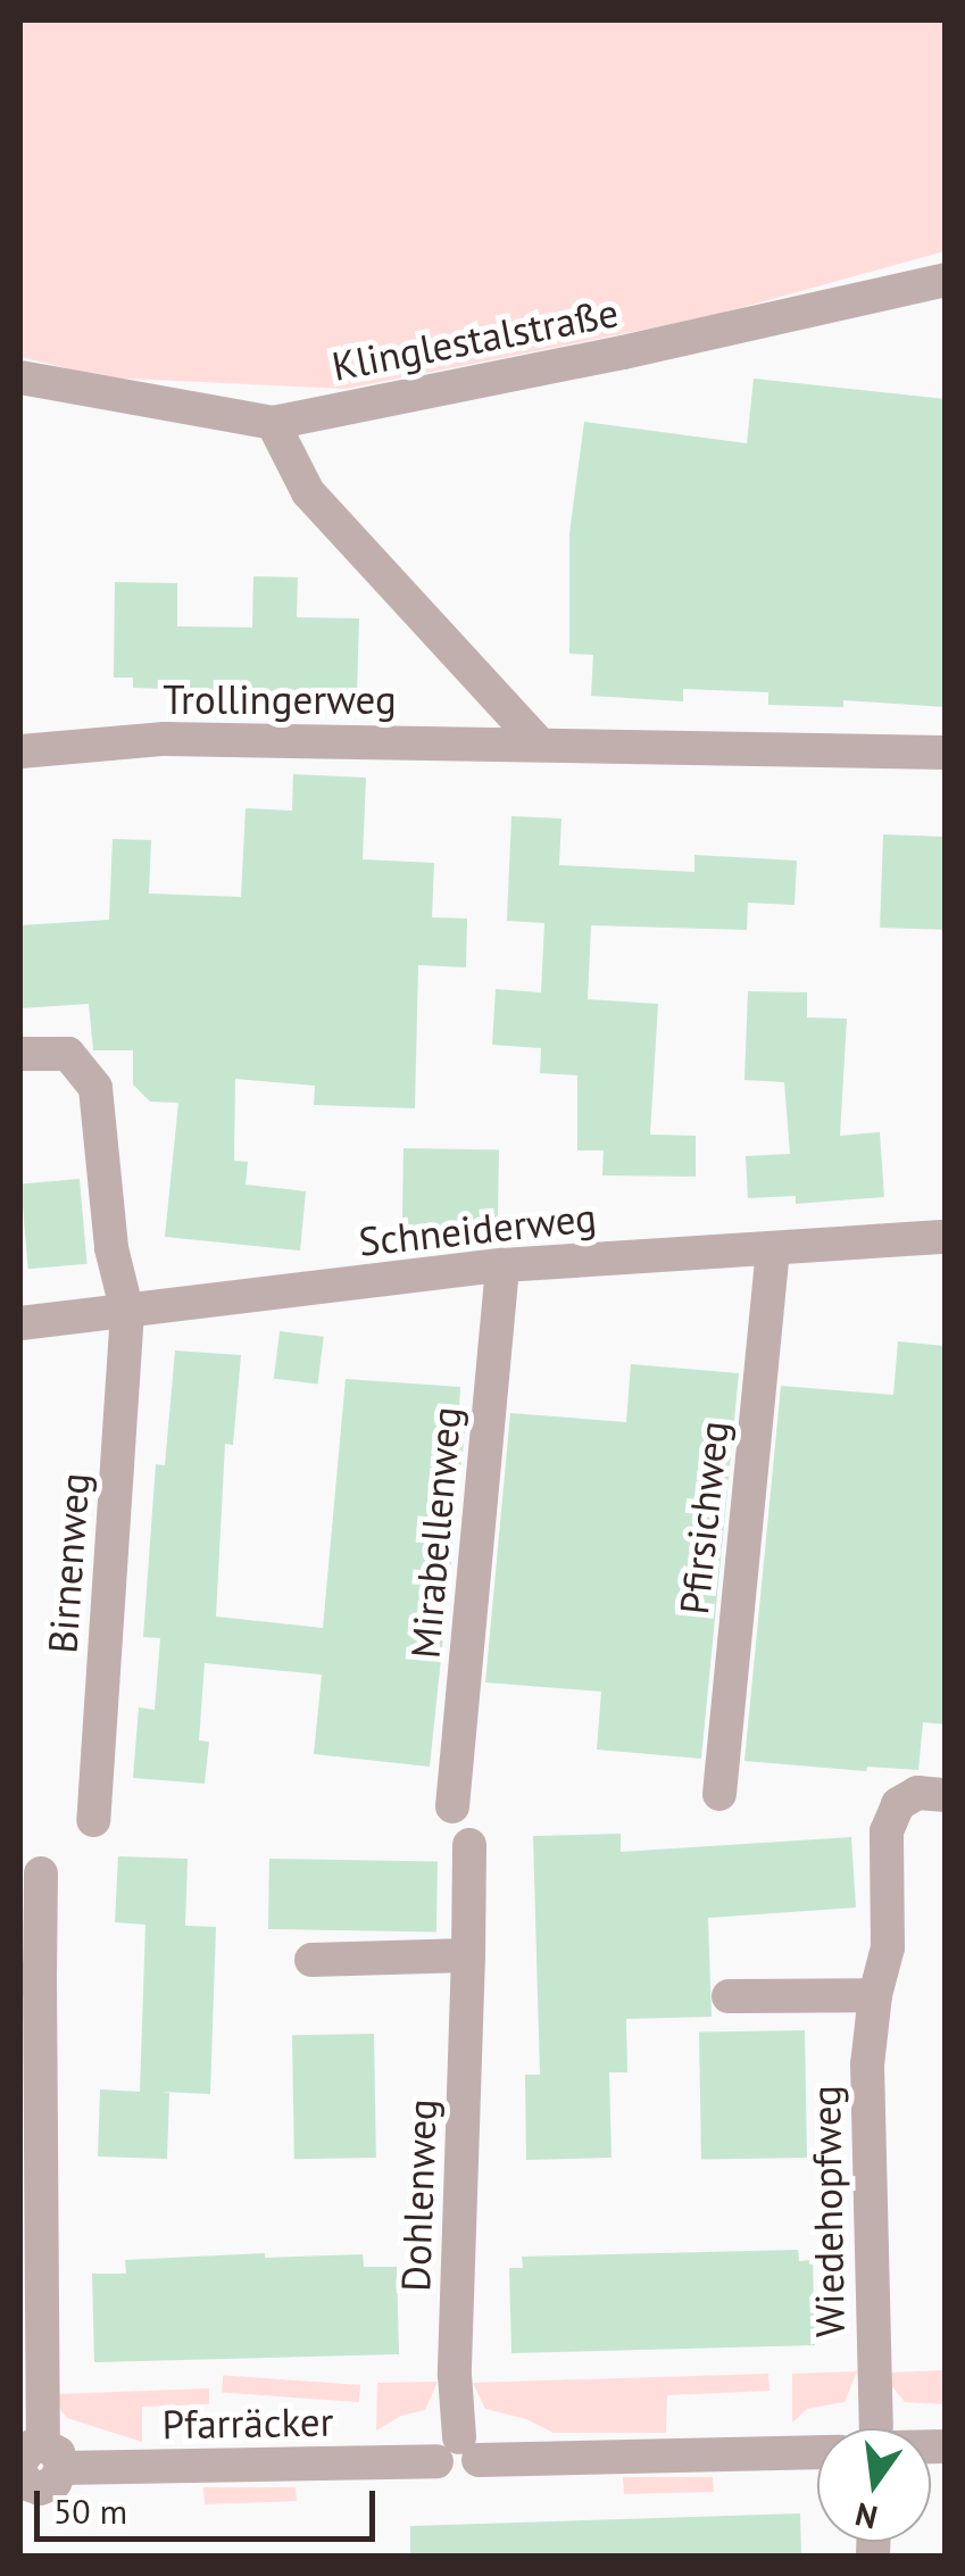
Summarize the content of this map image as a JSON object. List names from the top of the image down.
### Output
{
  "streets": {
    "street": [
      "Klinglestalstraße",
      "Trollingerweg",
      "Schneiderweg",
      "Pfirsichweg",
      "Mirabellenweg",
      "Birnenweg",
      "Dohlenweg",
      "Wiedehopfweg",
      "Pfarräcker"
    ]
  },
  "crossings": [
    ["Klinglestalstraße", "Trollingerweg"],
    ["Schneiderweg", "Pfirsichweg"],
    ["Schneiderweg", "Mirabellenweg"],
    ["Schneiderweg", "Birnenweg"],
    ["Dohlenweg", "Pfarräcker"]
  ],
  "scale_bar": "50 m",
  "north": "bottom"
}
